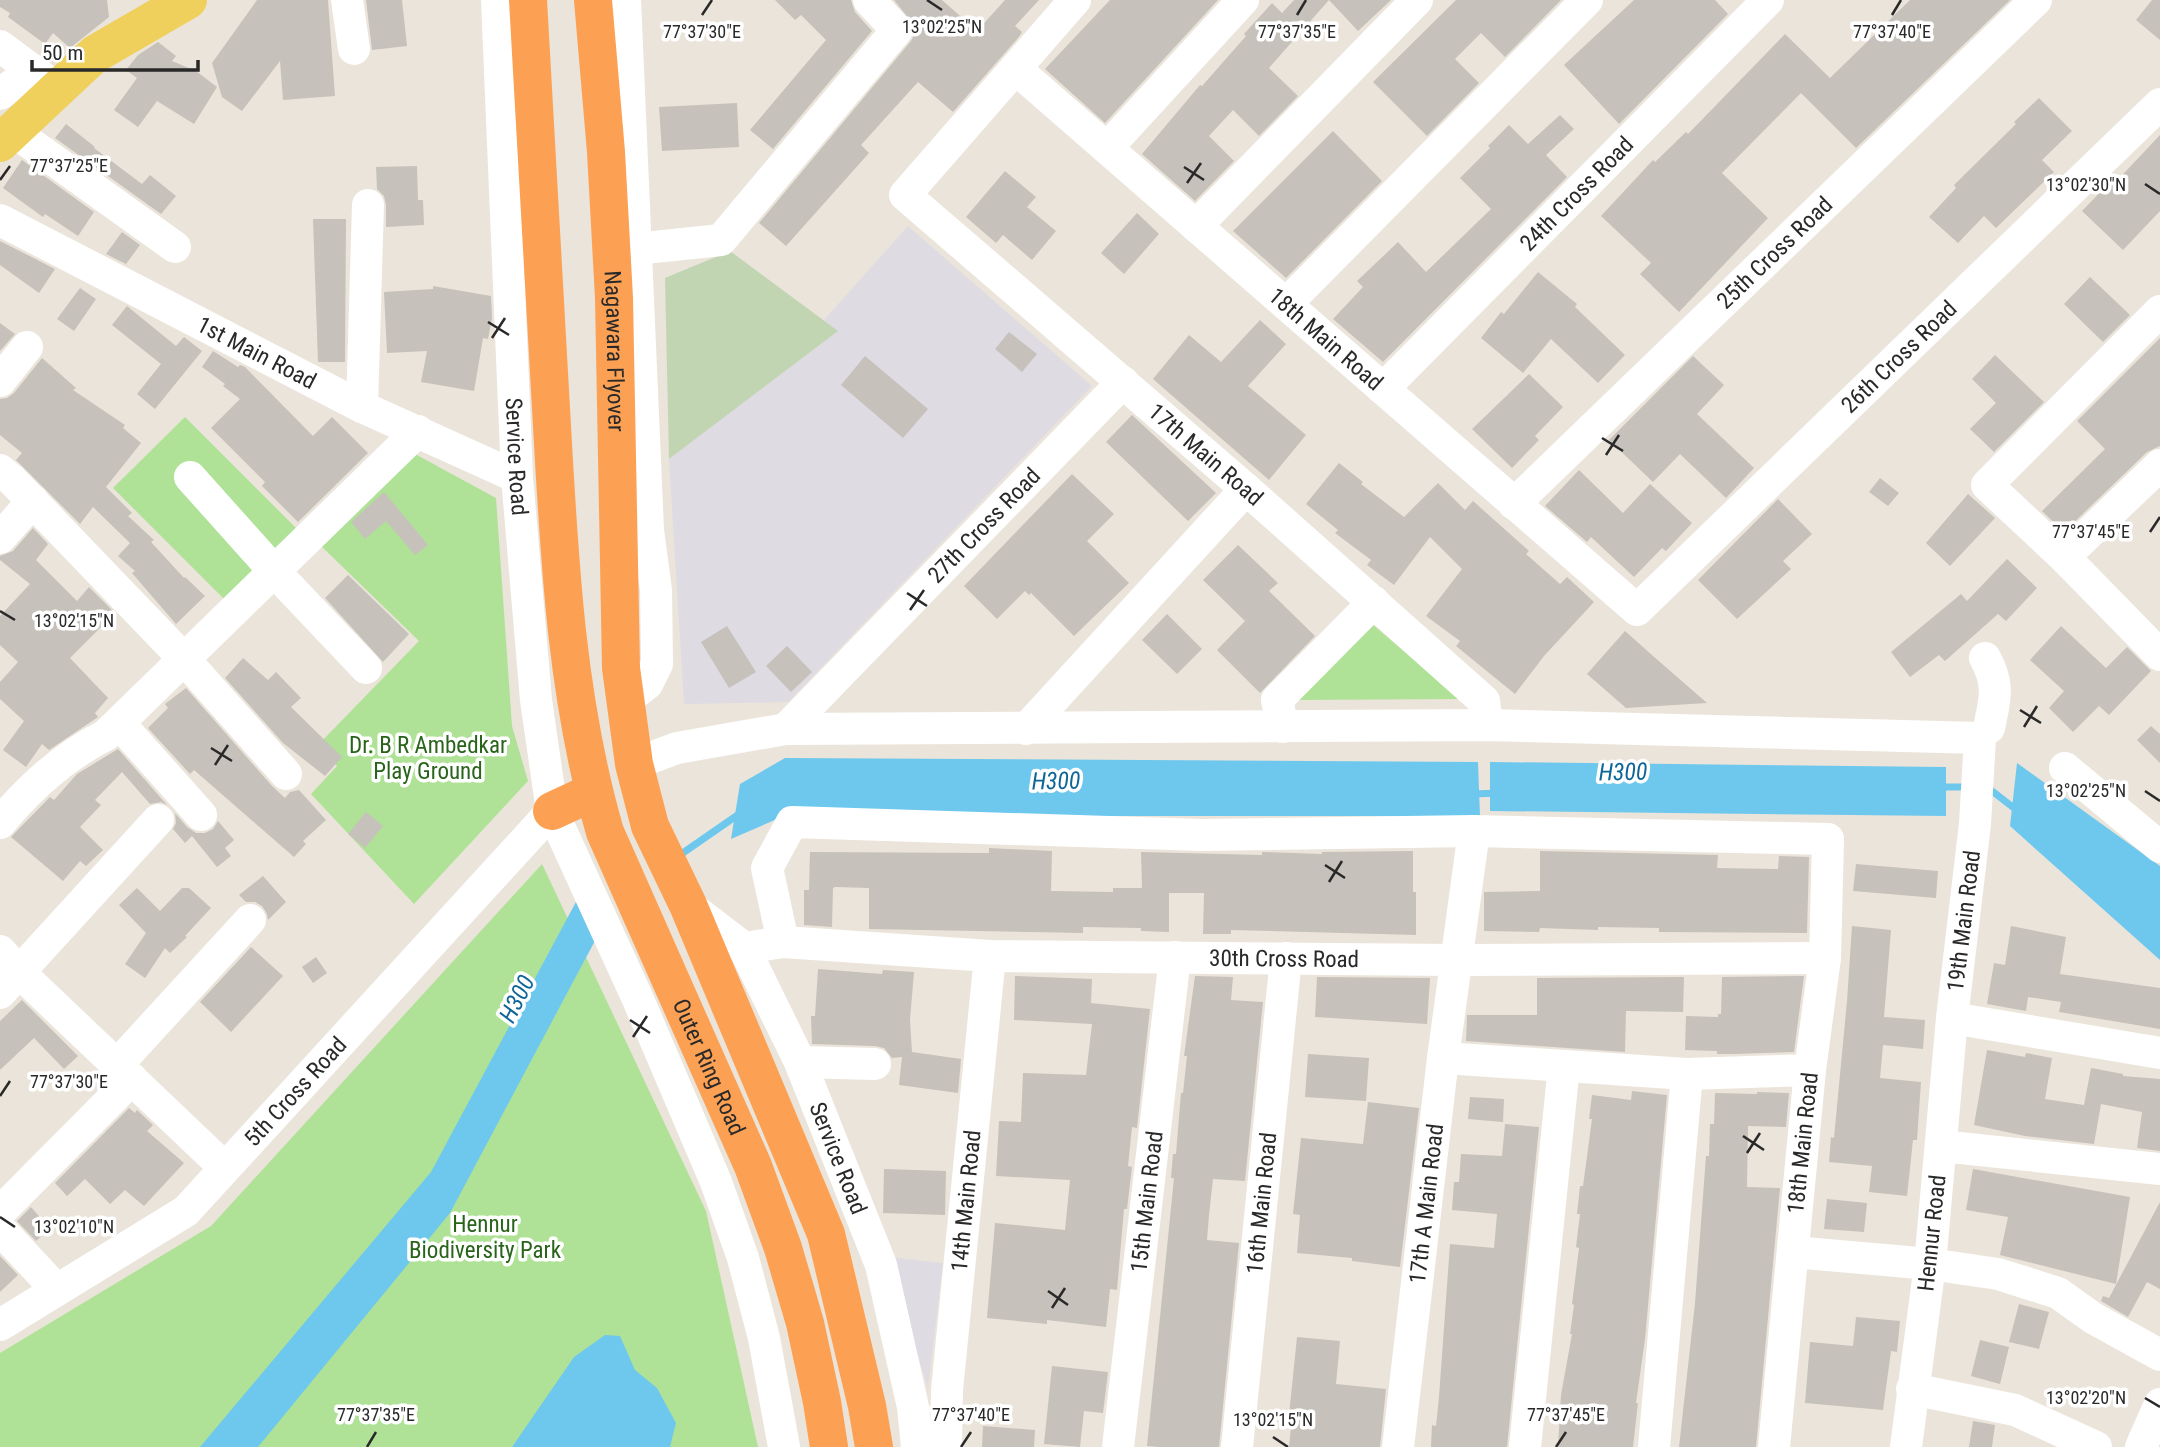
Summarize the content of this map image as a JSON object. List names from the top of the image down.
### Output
{
  "streets": {
    "highway": ["Nagawara Flyover", "Outer Ring Road"],
    "street": [
      "24th Cross Road",
      "25th Cross Road",
      "18th Main Road",
      "1st Main Road",
      "26th Cross Road",
      "17th Main Road",
      "Service Road",
      "27th Cross Road",
      "19th Main Road",
      "30th Cross Road",
      "5th Cross Road",
      "14th Main Road",
      "15th Main Road",
      "16th Main Road",
      "17th A Main Road",
      "Hennur Road"
    ]
  },
  "crossings": [
    ["24th Cross Road", "18th Main Road"],
    ["25th Cross Road", "18th Main Road"],
    ["18th Main Road", "26th Cross Road"],
    ["18th Main Road", "17th Main Road"],
    ["18th Main Road", "30th Cross Road"],
    ["18th Main Road", "17th A Main Road"],
    ["Nagawara Flyover", "Outer Ring Road"],
    ["1st Main Road", "Service Road"],
    ["17th Main Road", "27th Cross Road"],
    ["17th Main Road", "19th Main Road"],
    ["Service Road", "30th Cross Road"],
    ["Service Road", "Outer Ring Road"],
    ["Service Road", "5th Cross Road"],
    ["19th Main Road", "Hennur Road"],
    ["30th Cross Road", "14th Main Road"],
    ["30th Cross Road", "15th Main Road"],
    ["30th Cross Road", "16th Main Road"],
    ["30th Cross Road", "17th A Main Road"]
  ],
  "water": ["H300"],
  "parks": ["Dr. B R Ambedkar Play Ground", "Hennur Biodiversity Park"],
  "scale_bar": "50 m",
  "coordinates": [
    "13°02'25\"N",
    "77°37'30\"E",
    "77°37'35\"E",
    "77°37'40\"E",
    "77°37'25\"E",
    "13°02'30\"N",
    "77°37'45\"E",
    "13°02'15\"N",
    "13°02'10\"N",
    "13°02'20\"N"
  ]
}
